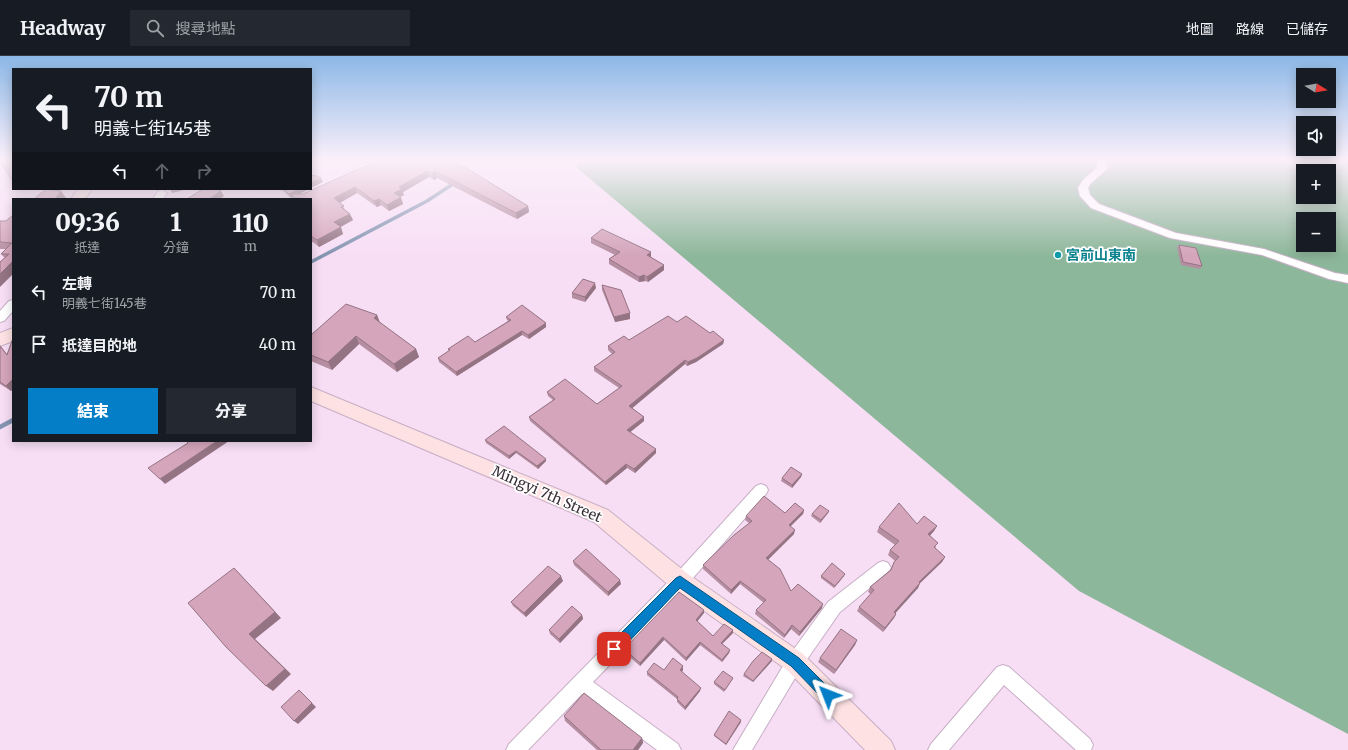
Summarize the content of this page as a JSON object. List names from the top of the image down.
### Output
{
  "streets": {
    "street": ["Mingyi 7th Street"]
  },
  "places": ["宮前山東南"],
  "north": "right",
  "page": {
    "header": "Headway",
    "search": "搜尋地點",
    "nav": ["地圖", "路線", "已儲存"],
    "map_buttons": ["+", "−"],
    "turn": ["70 m", "明義七街145巷"],
    "eta": [
      "09:36",
      "抵達",
      "1",
      "分鐘",
      "110",
      "m"
    ],
    "list": [
      {
        "name": "左轉",
        "note": "明義七街145巷",
        "value": "70 m"
      },
      {
        "name": "抵達目的地",
        "value": "40 m"
      }
    ],
    "buttons": ["結束", "分享"]
  }
}
